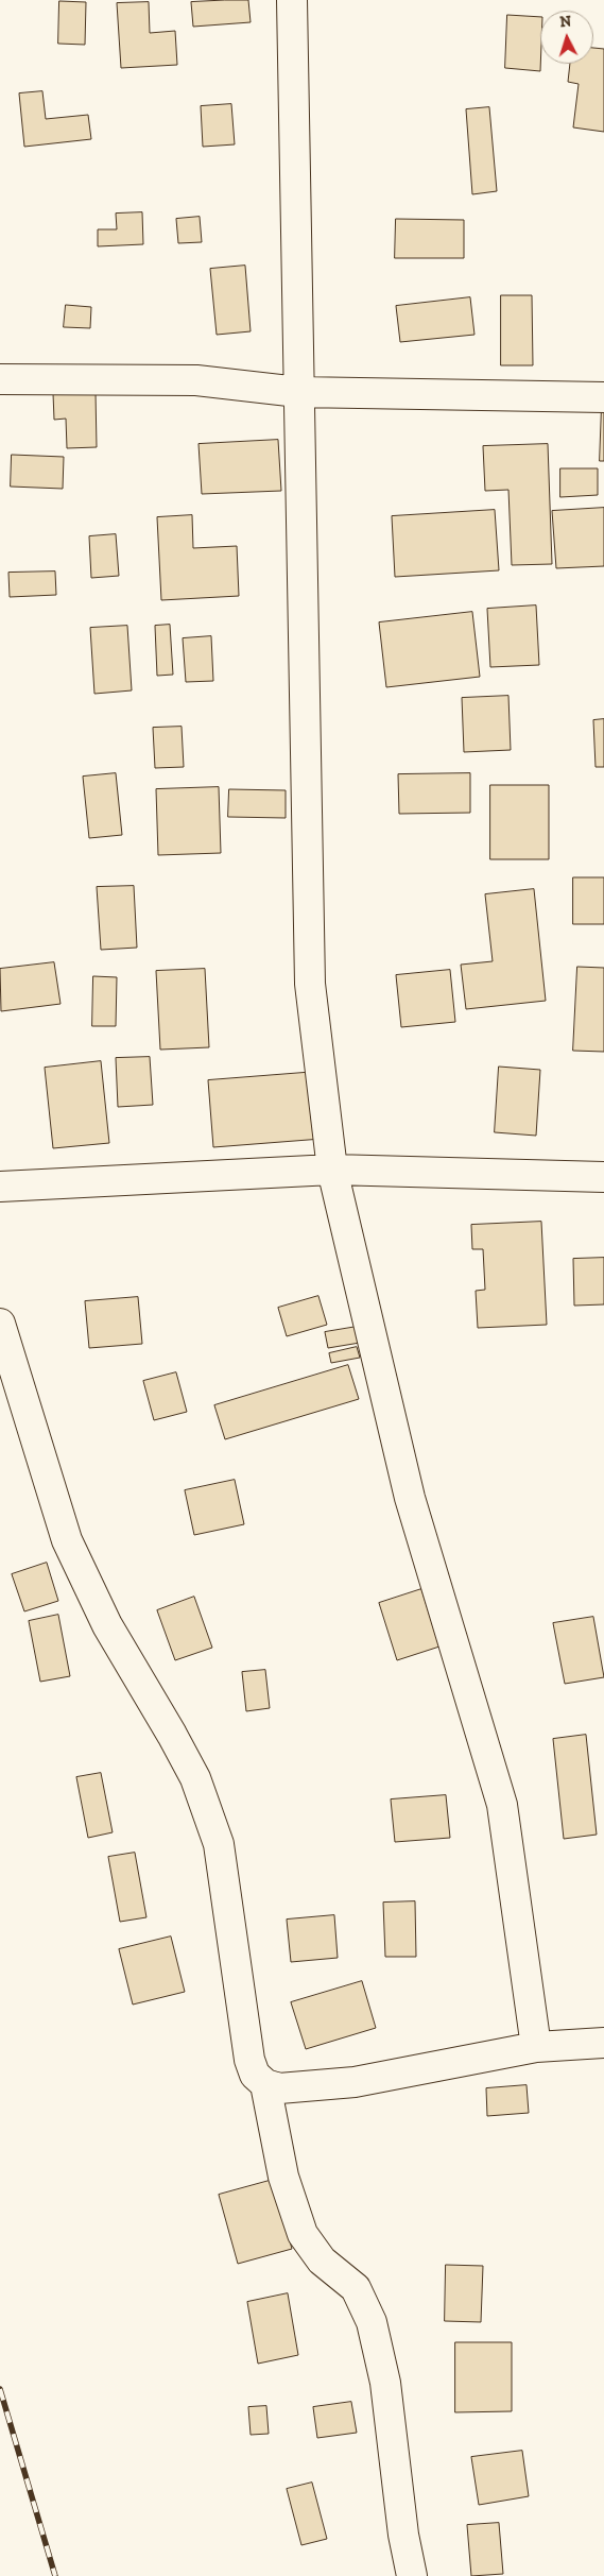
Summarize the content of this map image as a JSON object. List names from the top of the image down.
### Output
{
  "north": "top"
}
